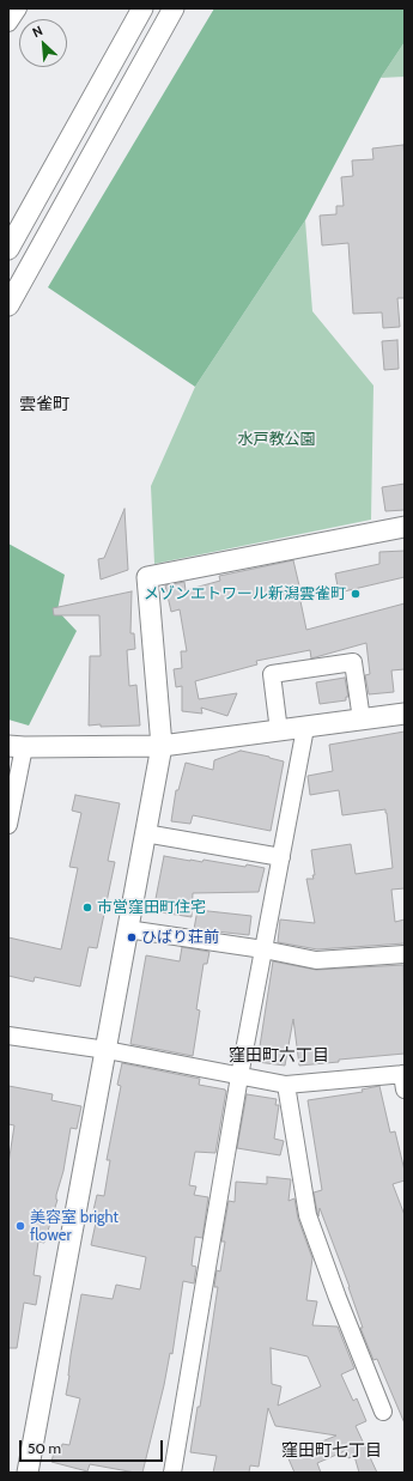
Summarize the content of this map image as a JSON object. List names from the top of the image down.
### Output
{
  "districts": ["雲雀町", "窪田町六丁目", "窪田町七丁目"],
  "parks": ["水戸教公園"],
  "places": [
    "メゾンエトワール新潟雲雀町",
    "市営窪田町住宅",
    "ひばり荘前",
    "美容室 bright flower"
  ],
  "scale_bar": "50 m",
  "north": "top left"
}
